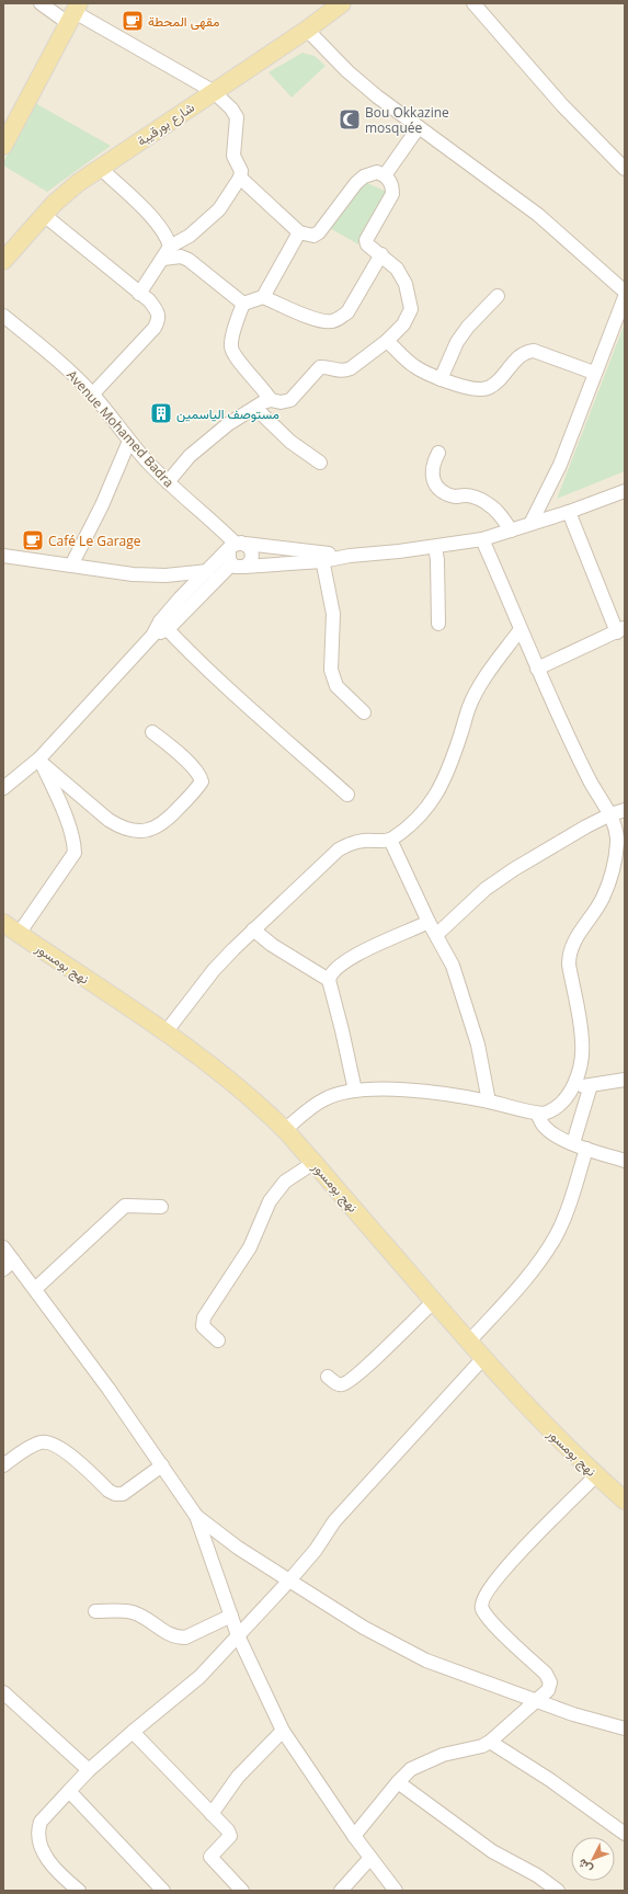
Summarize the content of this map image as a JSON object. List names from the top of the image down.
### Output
{
  "streets": {
    "main road": ["شارع بورقيبة", "نهج بومسور"],
    "street": ["Avenue Mohamed Badra"]
  },
  "places": {
    "cafe": ["مقهى المحطة", "Café Le Garage"],
    "mosque": ["Bou Okkazine mosquée"],
    "building": ["مستوصف الياسمين"]
  },
  "north": "bottom left"
}
